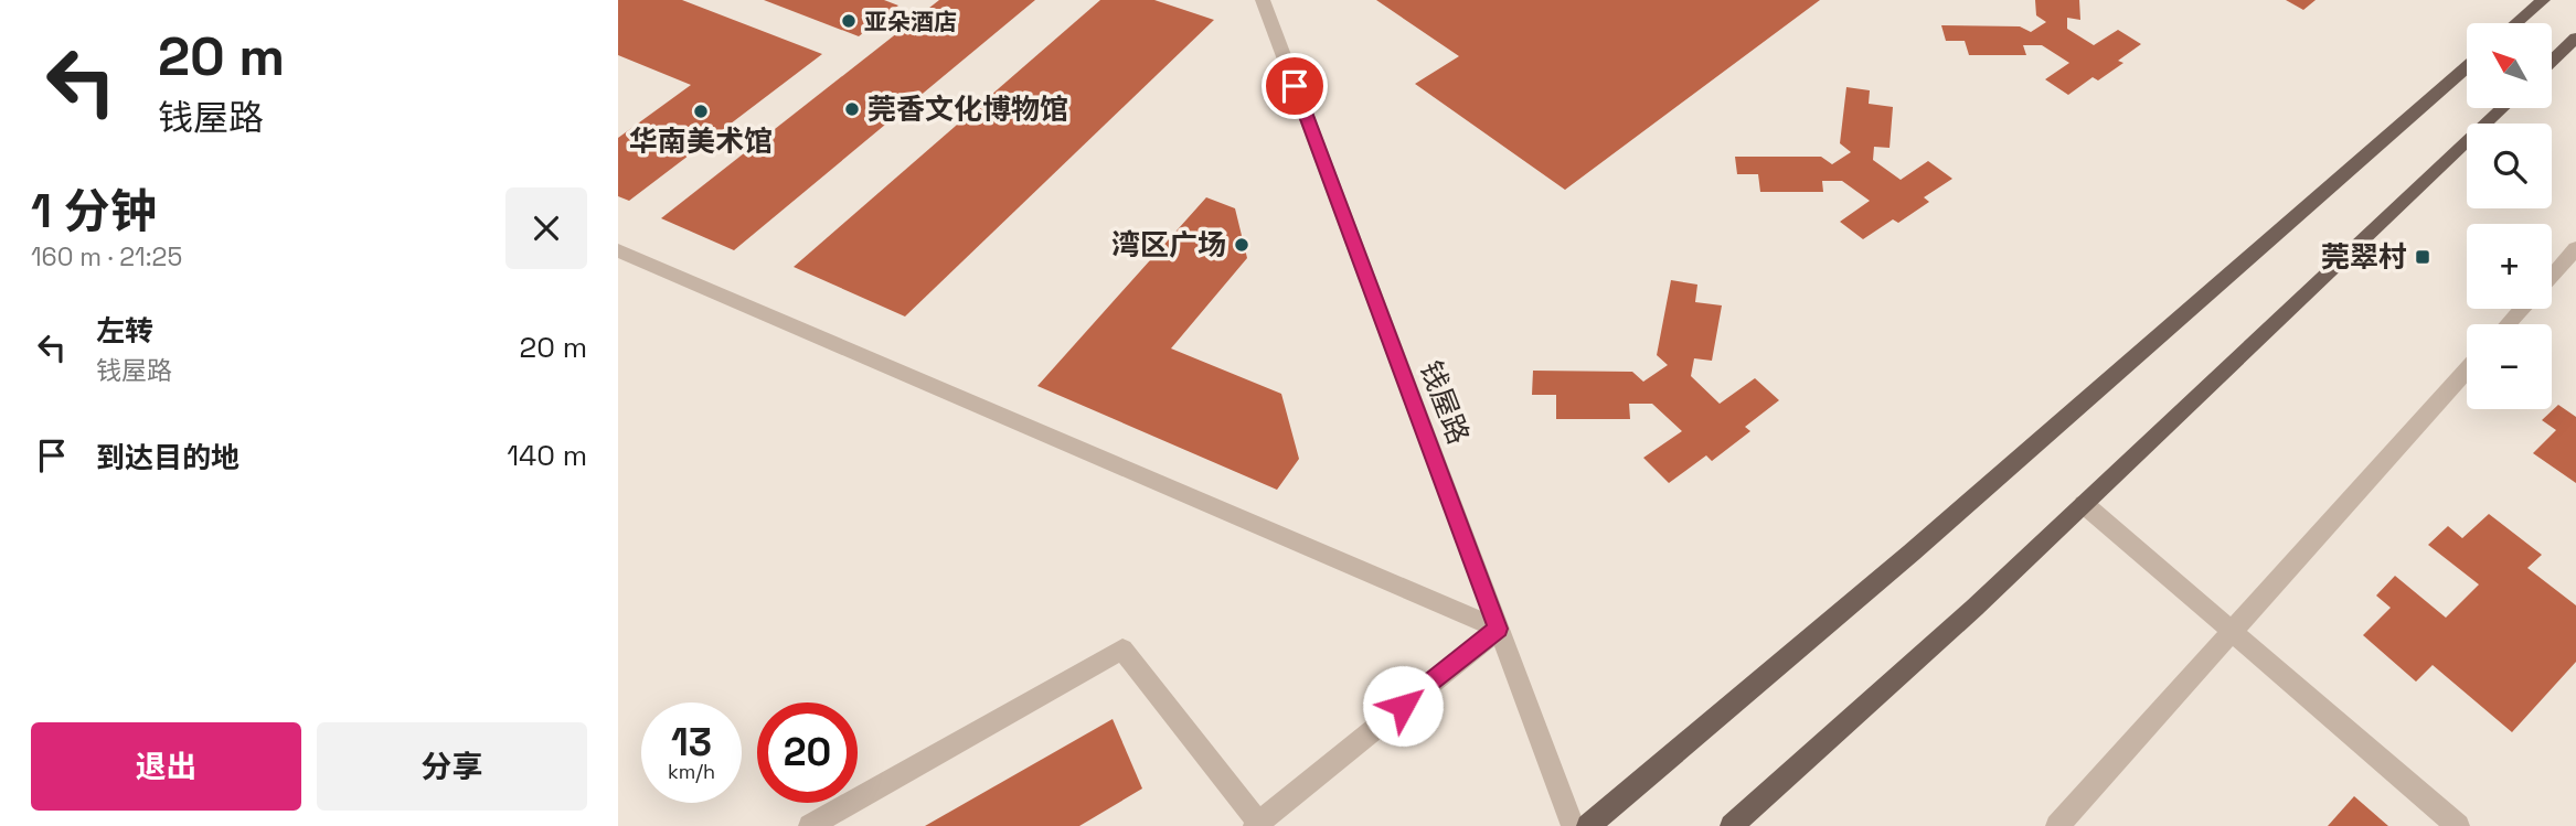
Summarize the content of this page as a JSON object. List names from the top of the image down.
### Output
{
  "streets": {
    "street": ["钱屋路"]
  },
  "places": {
    "other": [
      "亚朵酒店",
      "莞香文化博物馆",
      "华南美术馆",
      "湾区广场"
    ],
    "transit": ["莞翠村"]
  },
  "north": "top left",
  "page": {
    "turn": ["20 m", "钱屋路"],
    "map_buttons": ["+", "−"],
    "heading": ["1 分钟", "160 m · 21:25"],
    "list": [
      {
        "name": "左转",
        "note": "钱屋路",
        "value": "20 m"
      },
      {
        "name": "到达目的地",
        "value": "140 m"
      }
    ],
    "speed": "13 km/h",
    "limit": "20",
    "buttons": ["退出", "分享"]
  }
}
